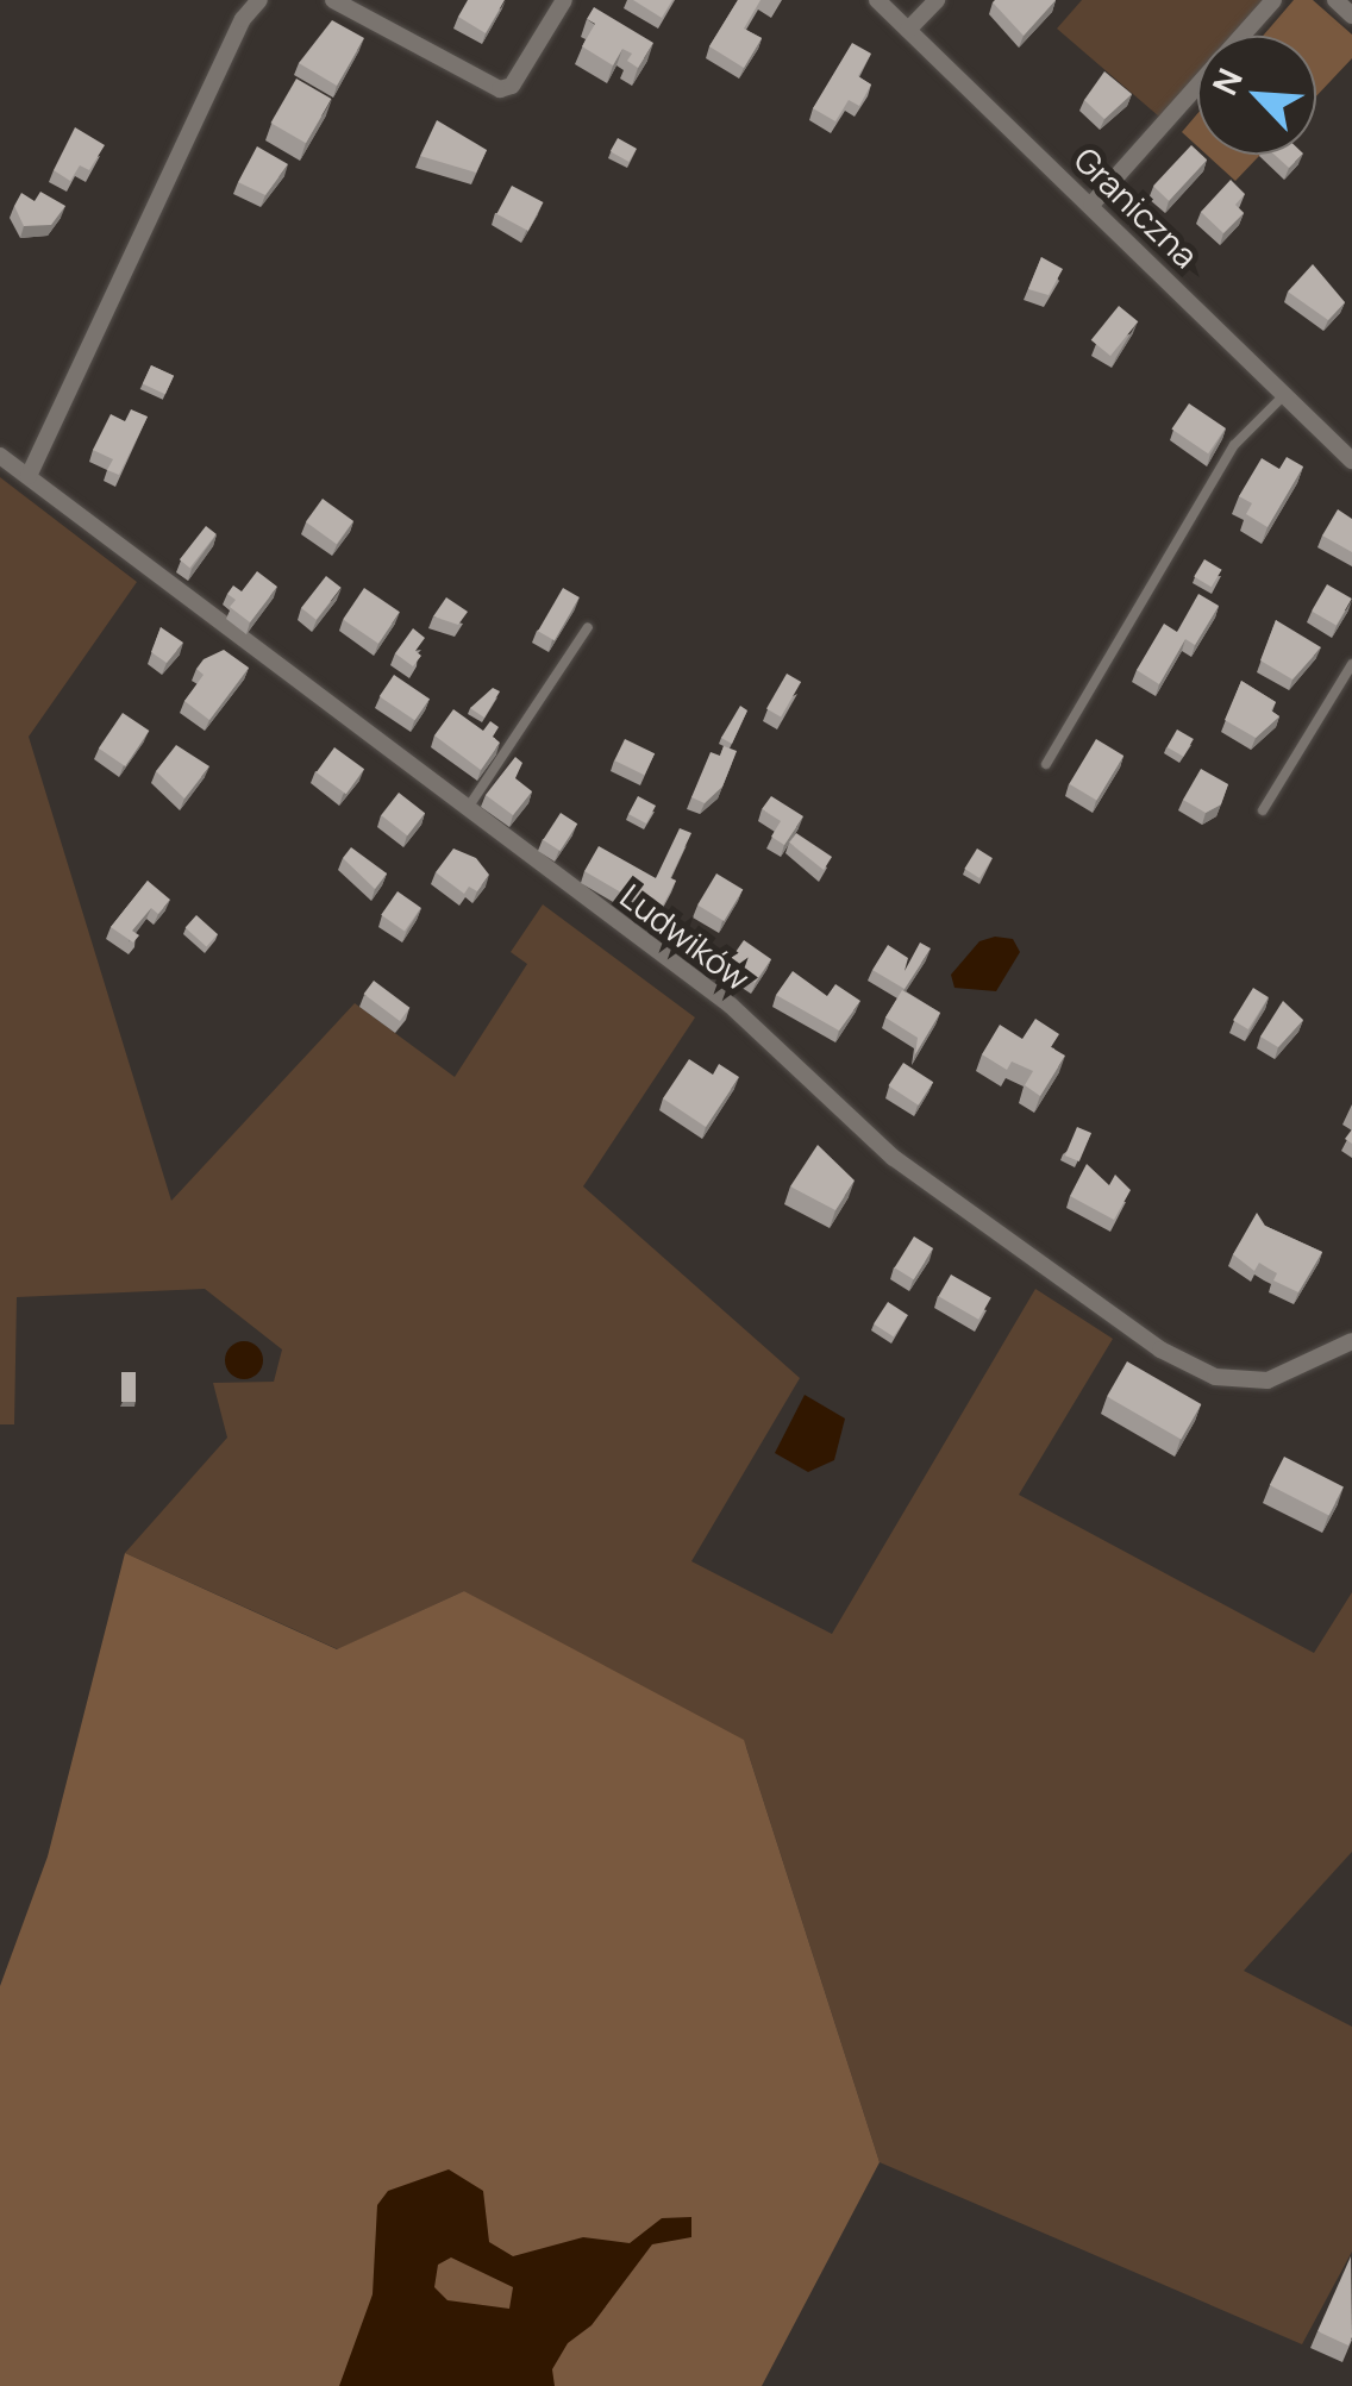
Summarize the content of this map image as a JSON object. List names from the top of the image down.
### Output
{
  "streets": {
    "street": ["Graniczna", "Ludwików"]
  },
  "north": "top left"
}
